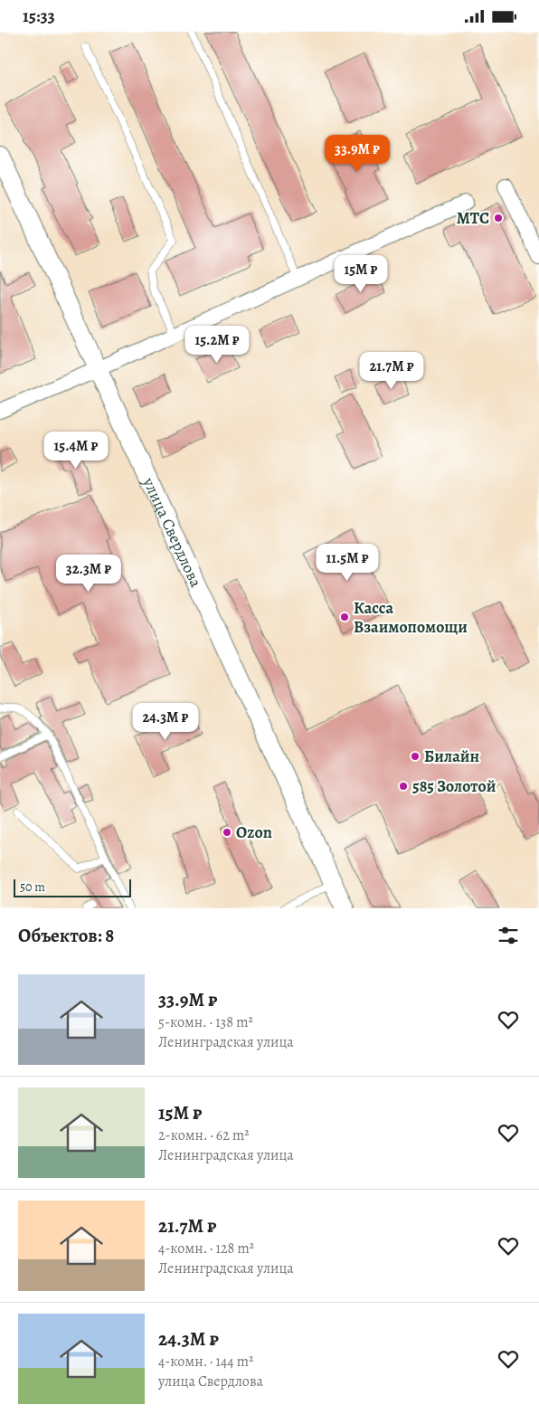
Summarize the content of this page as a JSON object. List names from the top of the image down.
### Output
{
  "streets": {
    "street": ["улица Свердлова"]
  },
  "places": [
    "МТС",
    "Касса Взаимопомощи",
    "Билайн",
    "585 Золотой",
    "Ozon"
  ],
  "scale_bar": "50 m",
  "page": {
    "status": "15:33",
    "price": [
      "33.9M ₽",
      "15M ₽",
      "15.2M ₽",
      "21.7M ₽",
      "15.4M ₽",
      "11.5M ₽",
      "32.3M ₽",
      "24.3M ₽"
    ],
    "scale": "50 m",
    "heading": "Объектов: 8",
    "list": [
      {
        "name": "33.9M ₽",
        "note": "5-комн. · 138 m² · Ленинградская улица"
      },
      {
        "name": "15M ₽",
        "note": "2-комн. · 62 m² · Ленинградская улица"
      },
      {
        "name": "21.7M ₽",
        "note": "4-комн. · 128 m² · Ленинградская улица"
      },
      {
        "name": "24.3M ₽",
        "note": "4-комн. · 144 m² · улица Свердлова"
      }
    ]
  }
}
